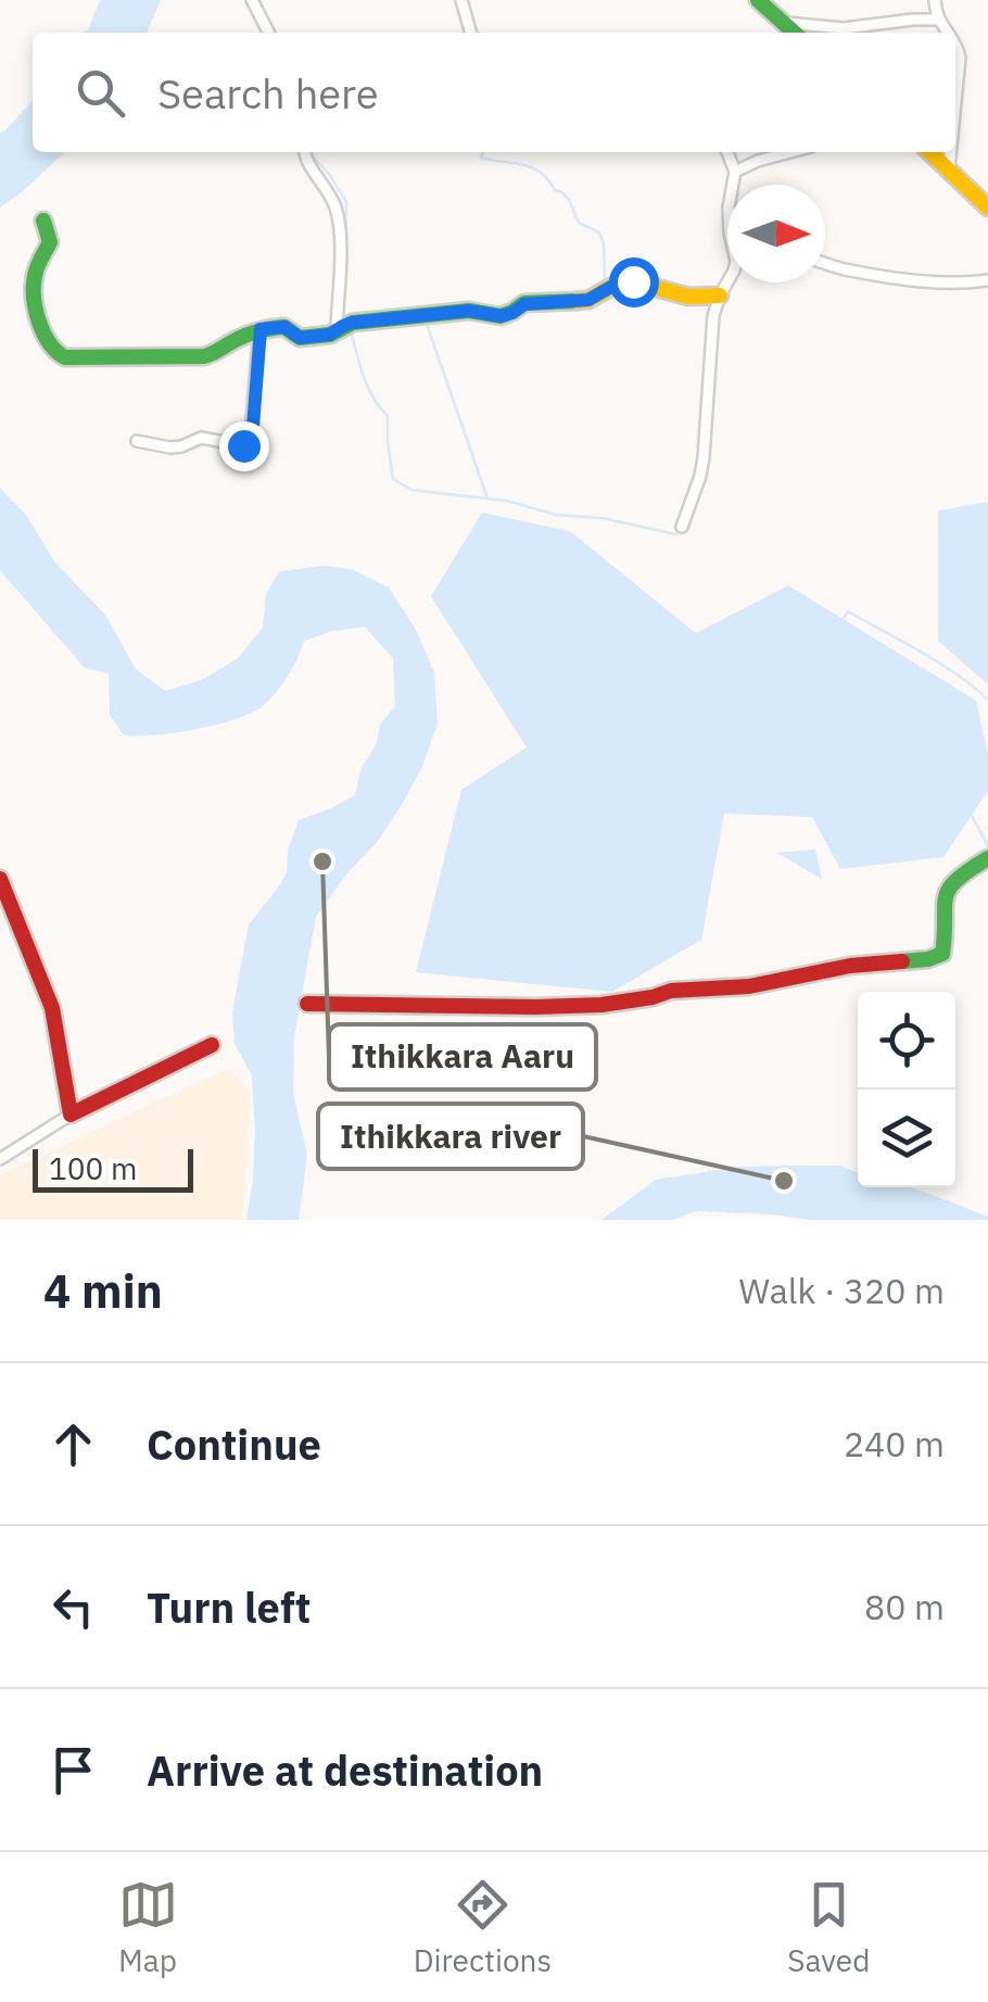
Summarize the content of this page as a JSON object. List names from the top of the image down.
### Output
{
  "places": ["Ithikkara Aaru", "Ithikkara river"],
  "scale_bar": "100 m",
  "north": "right",
  "page": {
    "search": "Search here",
    "scale": "100 m",
    "heading": ["4 min", "Walk · 320 m"],
    "list": [
      ["Continue", "240 m"],
      ["Turn left", "80 m"],
      "Arrive at destination"
    ],
    "nav": ["Map", "Directions", "Saved"]
  }
}
